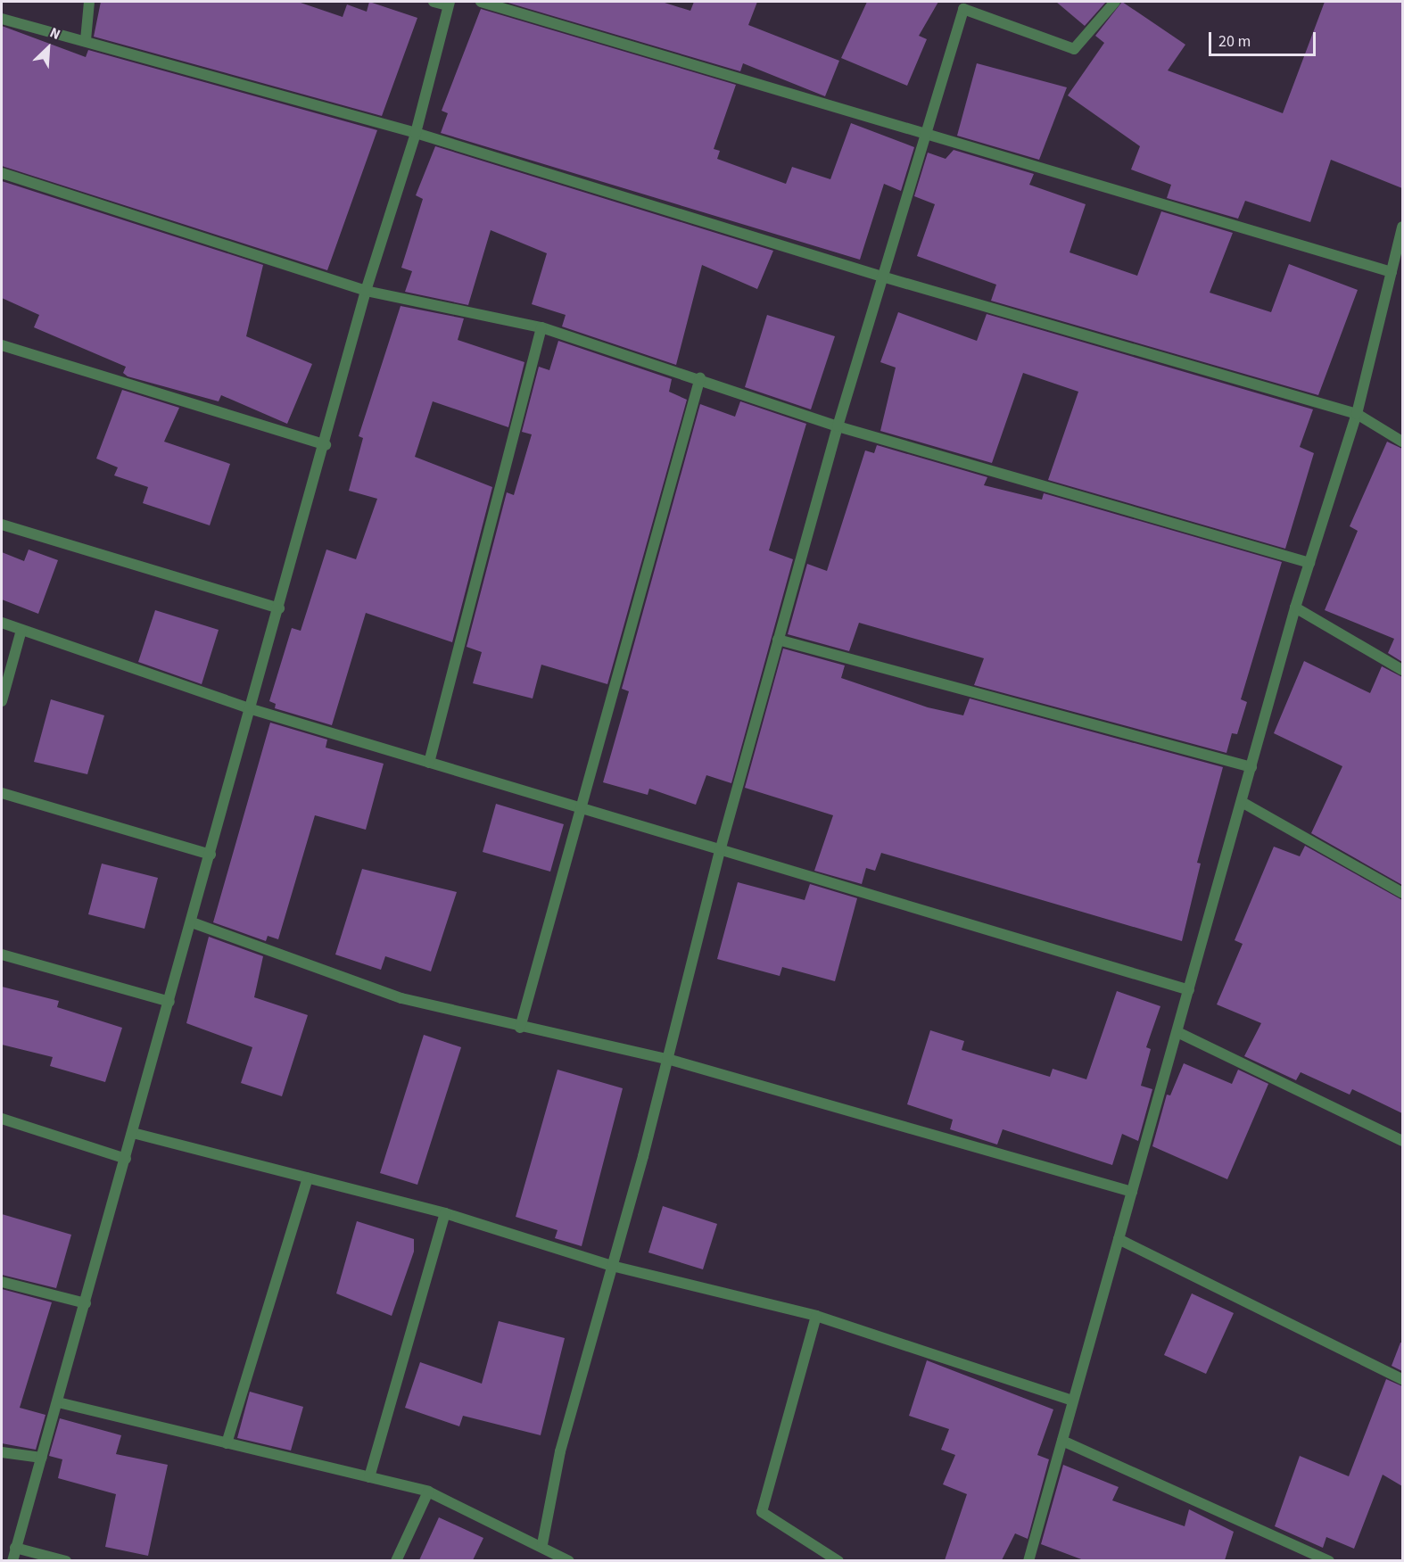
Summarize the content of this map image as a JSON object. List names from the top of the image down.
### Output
{
  "scale_bar": "20 m",
  "north": "top right"
}
